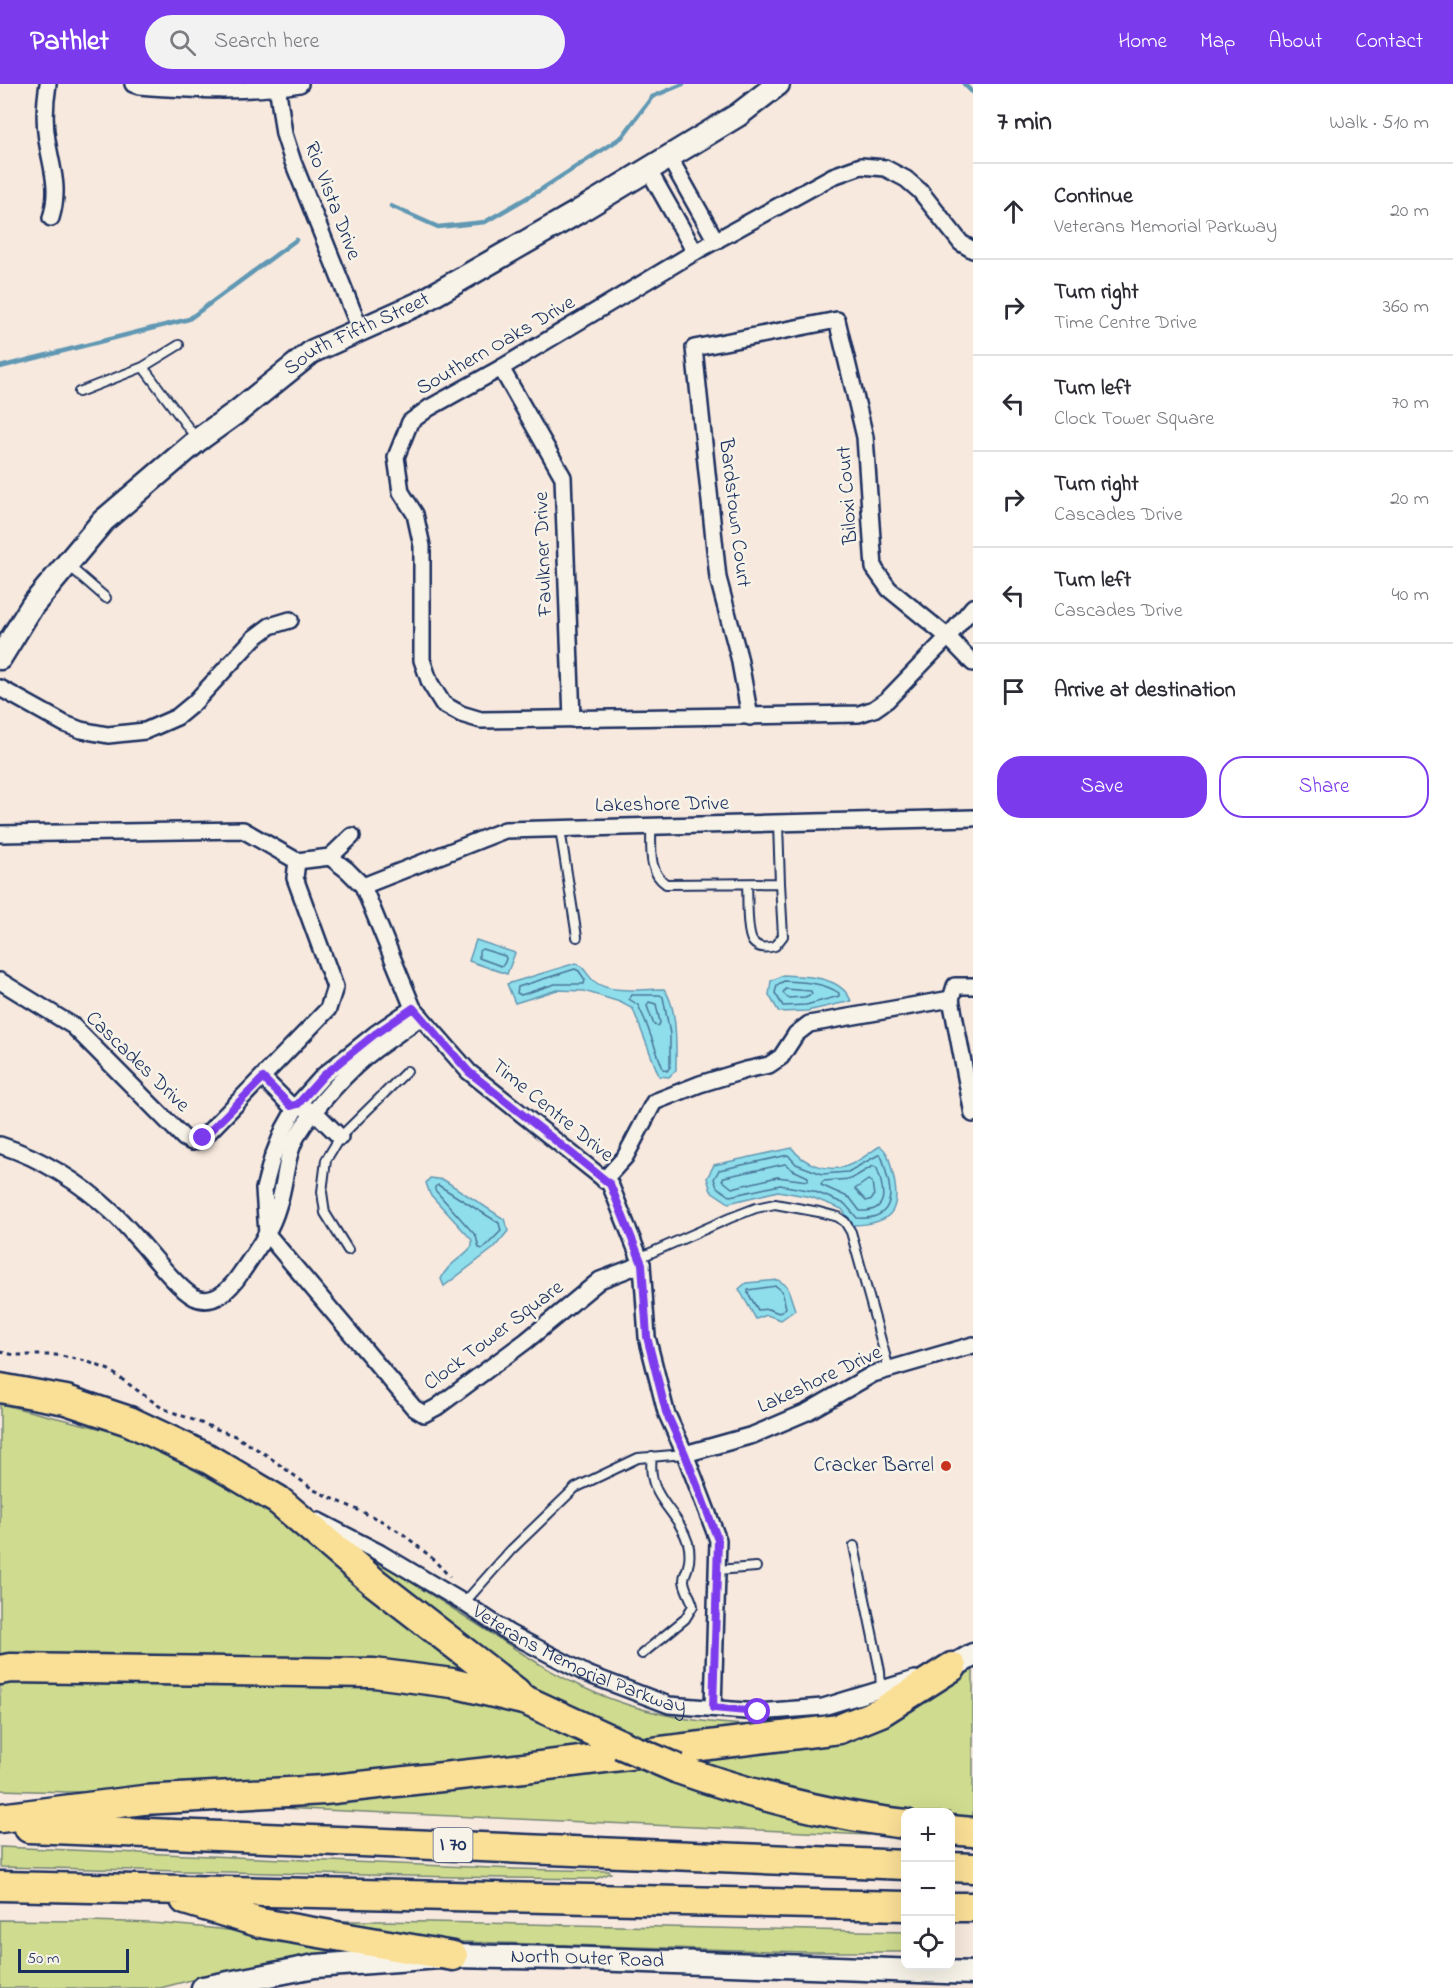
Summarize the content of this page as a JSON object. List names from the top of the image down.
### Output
{
  "streets": {
    "highway": ["I 70"],
    "street": [
      "Rio Vista Drive",
      "South Fifth Street",
      "Southern Oaks Drive",
      "Biloxi Court",
      "Bardstown Court",
      "Faulkner Drive",
      "Lakeshore Drive",
      "Cascades Drive",
      "Time Centre Drive",
      "Clock Tower Square",
      "Veterans Memorial Parkway",
      "North Outer Road"
    ]
  },
  "crossings": [
    ["Rio Vista Drive", "South Fifth Street"],
    ["Southern Oaks Drive", "Biloxi Court"],
    ["Southern Oaks Drive", "Bardstown Court"],
    ["Southern Oaks Drive", "Faulkner Drive"],
    ["Biloxi Court", "Bardstown Court"],
    ["Lakeshore Drive", "Time Centre Drive"],
    ["Time Centre Drive", "Clock Tower Square"],
    ["Time Centre Drive", "Veterans Memorial Parkway"]
  ],
  "places": ["Cracker Barrel"],
  "scale_bar": "50 m",
  "page": {
    "header": "Pathlet",
    "search": "Search here",
    "nav": [
      "Home",
      "Map",
      "About",
      "Contact"
    ],
    "heading": ["7 min", "Walk · 510 m"],
    "list": [
      ["Continue", "Veterans Memorial Parkway", "20 m"],
      ["Turn right", "Time Centre Drive", "360 m"],
      ["Turn left", "Clock Tower Square", "70 m"],
      ["Turn right", "Cascades Drive", "20 m"],
      ["Turn left", "Cascades Drive", "40 m"],
      "Arrive at destination"
    ],
    "buttons": ["Save", "Share"],
    "map_buttons": ["+", "−"],
    "scale": "50 m"
  }
}
